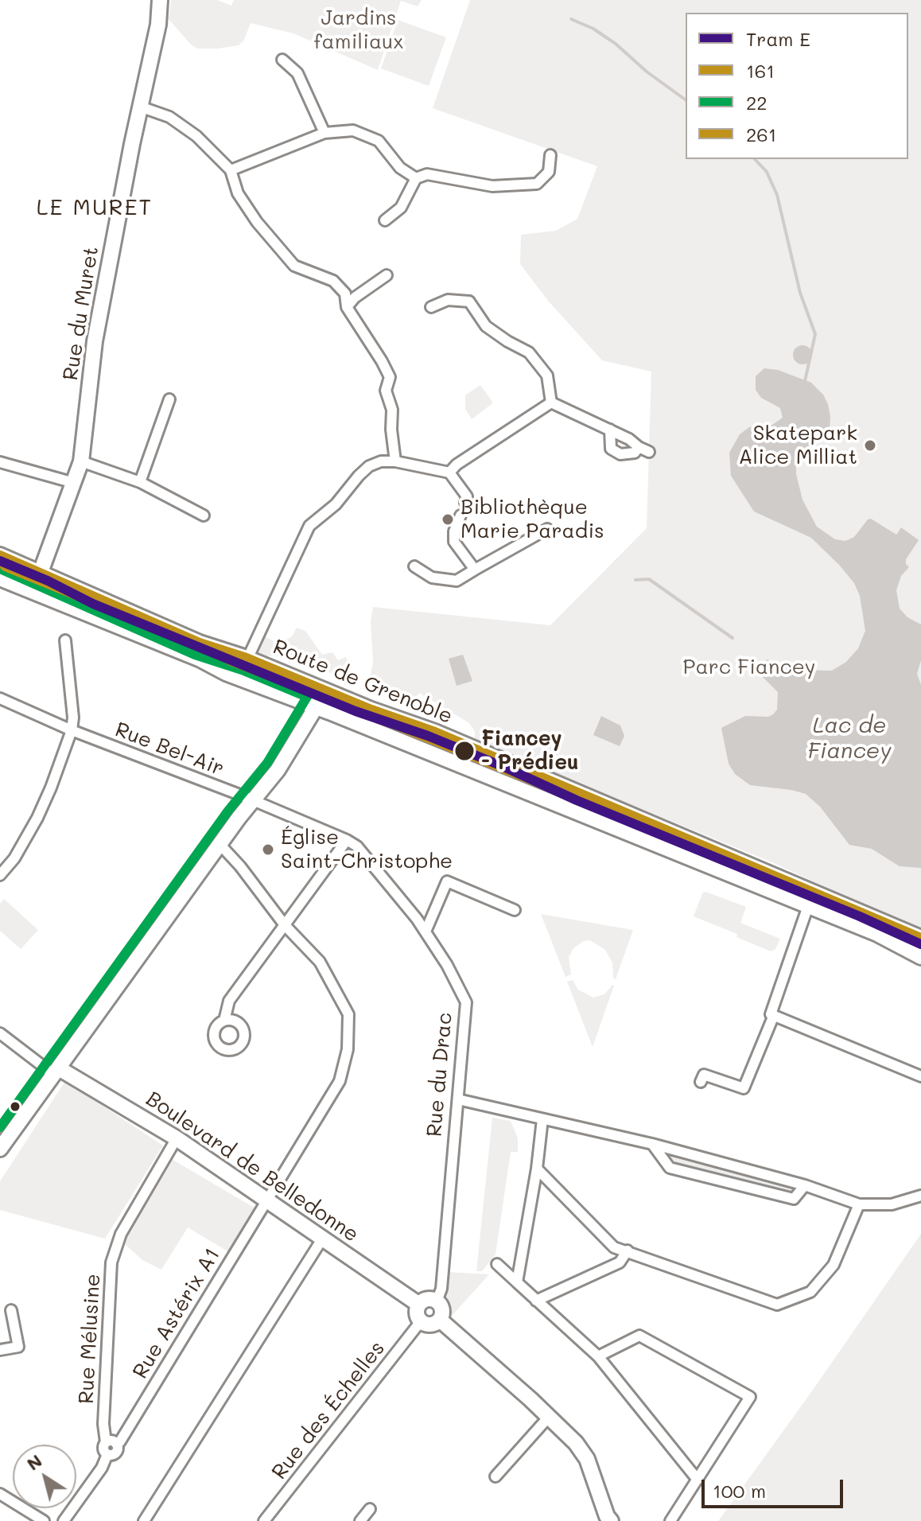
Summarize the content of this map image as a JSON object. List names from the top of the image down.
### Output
{
  "streets": {
    "main road": ["Rue du Muret", "Route de Grenoble", "Boulevard de Belledonne"],
    "street": [
      "Rue Bel-Air",
      "Rue du Drac",
      "Rue Astérix A1",
      "Rue Mélusine",
      "Rue des Échelles"
    ]
  },
  "crossings": [
    ["Rue du Muret", "Route de Grenoble"],
    ["Rue Bel-Air", "Rue du Drac"],
    ["Rue du Drac", "Boulevard de Belledonne"],
    ["Rue du Drac", "Rue des Échelles"],
    ["Boulevard de Belledonne", "Rue Astérix A1"],
    ["Boulevard de Belledonne", "Rue Mélusine"],
    ["Boulevard de Belledonne", "Rue des Échelles"],
    ["Rue Astérix A1", "Rue Mélusine"]
  ],
  "districts": ["LE MURET"],
  "water": ["Lac de Fiancey"],
  "parks": ["Jardins familiaux", "Parc Fiancey"],
  "places": [
    "Skatepark Alice Milliat",
    "Bibliothèque Marie Paradis",
    "Fiancey - Prédieu",
    "Église Saint-Christophe"
  ],
  "lines": [
    "transit line 161",
    "tram line E",
    "transit line 261",
    "transit line 22"
  ],
  "legend": [
    "Tram E",
    "161",
    "22",
    "261"
  ],
  "scale_bar": "100 m",
  "north": "top left"
}
